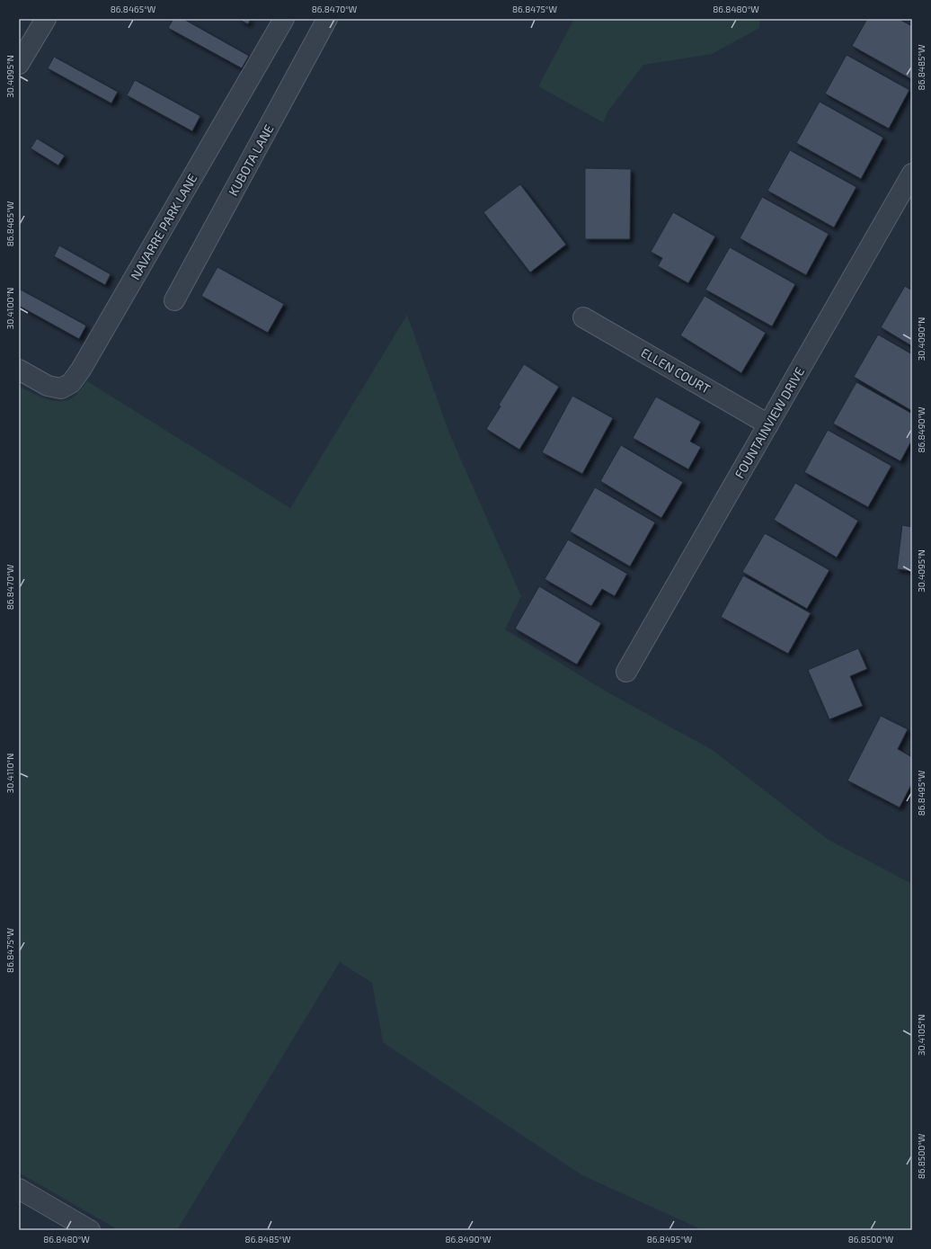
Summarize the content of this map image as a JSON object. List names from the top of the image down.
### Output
{
  "streets": {
    "street": [
      "KUBOTA LANE",
      "NAVARRE PARK LANE",
      "ELLEN COURT",
      "FOUNTAINVIEW DRIVE"
    ]
  },
  "crossings": [
    ["ELLEN COURT", "FOUNTAINVIEW DRIVE"]
  ],
  "coordinates": [
    "86.8465°W",
    "86.8470°W",
    "86.8475°W",
    "86.8480°W",
    "86.8485°W",
    "30.4095°N",
    "30.4100°N",
    "30.4090°N",
    "86.8490°W",
    "30.4110°N",
    "86.8495°W",
    "30.4105°N",
    "86.8500°W"
  ]
}
